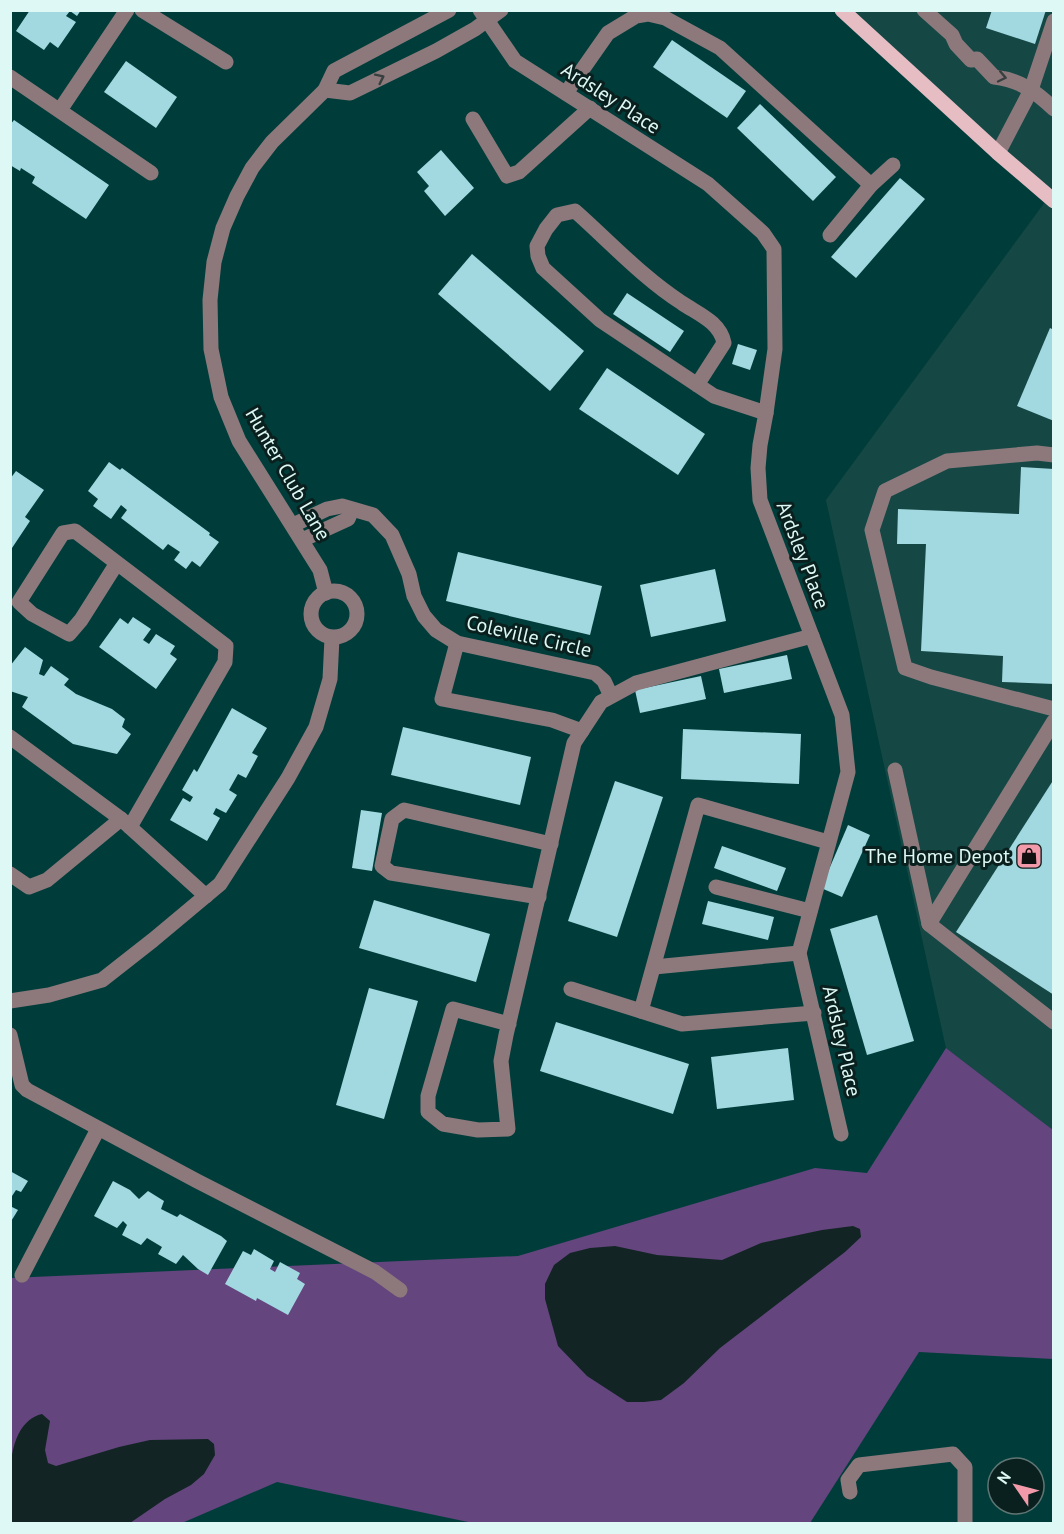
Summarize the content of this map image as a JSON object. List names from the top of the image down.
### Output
{
  "streets": {
    "street": ["Ardsley Place", "Hunter Club Lane", "Coleville Circle"]
  },
  "crossings": [
    ["Hunter Club Lane", "Coleville Circle"]
  ],
  "places": {
    "shop": ["The Home Depot"]
  },
  "north": "top left"
}
